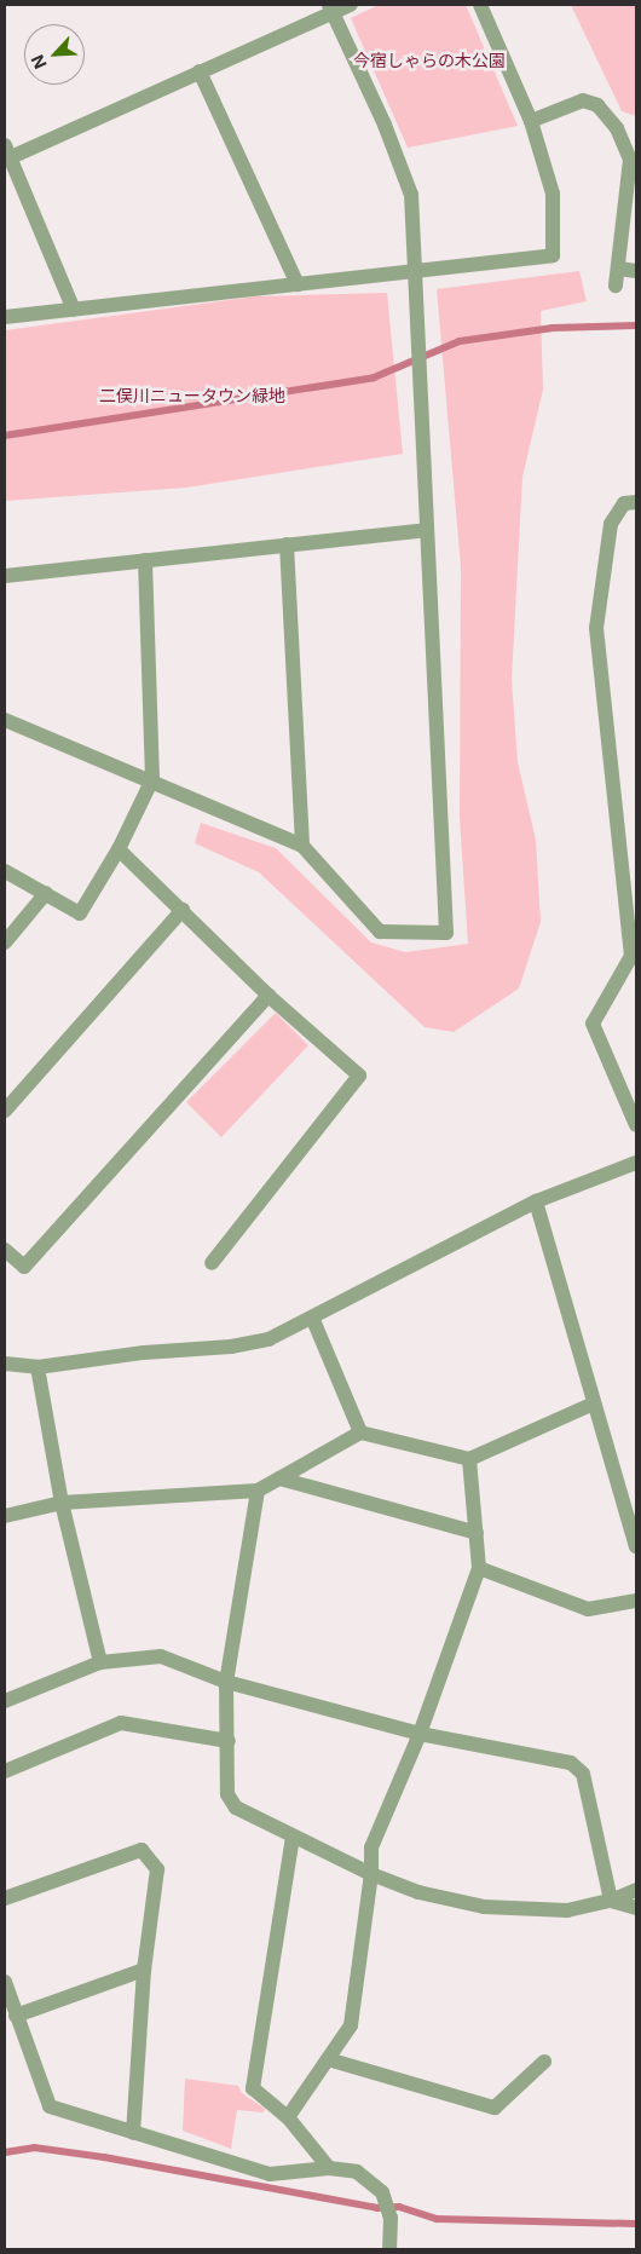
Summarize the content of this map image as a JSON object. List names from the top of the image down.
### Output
{
  "parks": ["今宿しゃらの木公園", "二俣川ニュータウン緑地"],
  "north": "bottom left"
}
